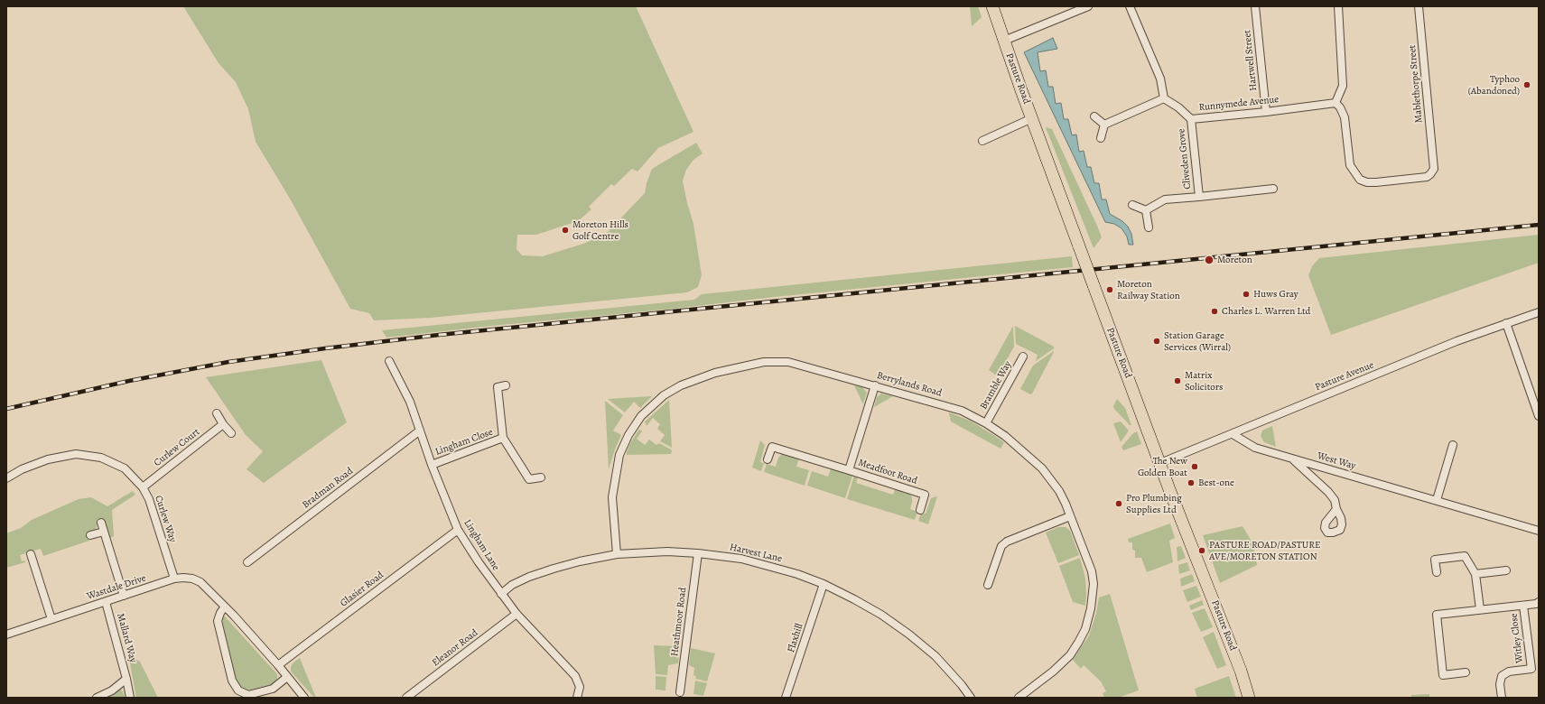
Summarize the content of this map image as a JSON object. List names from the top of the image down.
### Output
{
  "streets": {
    "main road": ["Pasture Road"],
    "street": [
      "Hartwell Street",
      "Mablethorpe Street",
      "Runnymede Avenue",
      "Cliveden Grove",
      "Pasture Avenue",
      "Berrylands Road",
      "Bramble Way",
      "Lingham Close",
      "Curlew Court",
      "West Way",
      "Meadfoot Road",
      "Bradman Road",
      "Curlew Way",
      "Lingham Lane",
      "Harvest Lane",
      "Wastdale Drive",
      "Glasier Road",
      "Heathmoor Road",
      "Mallard Way",
      "Flaxhill",
      "Witley Close",
      "Eleanor Road"
    ]
  },
  "crossings": [
    ["Hartwell Street", "Runnymede Avenue"],
    ["Pasture Road", "Pasture Avenue"],
    ["Mablethorpe Street", "Runnymede Avenue"],
    ["Runnymede Avenue", "Cliveden Grove"],
    ["Pasture Avenue", "West Way"],
    ["Berrylands Road", "Bramble Way"],
    ["Berrylands Road", "Meadfoot Road"],
    ["Berrylands Road", "Harvest Lane"],
    ["Lingham Close", "Lingham Lane"],
    ["Curlew Court", "Curlew Way"],
    ["Bradman Road", "Lingham Lane"],
    ["Curlew Way", "Wastdale Drive"],
    ["Lingham Lane", "Harvest Lane"],
    ["Lingham Lane", "Glasier Road"],
    ["Lingham Lane", "Eleanor Road"],
    ["Harvest Lane", "Heathmoor Road"],
    ["Harvest Lane", "Flaxhill"],
    ["Wastdale Drive", "Glasier Road"],
    ["Wastdale Drive", "Mallard Way"]
  ],
  "places": [
    "Typhoo (Abandoned)",
    "Moreton Hills Golf Centre",
    "Moreton",
    "Moreton Railway Station",
    "Huws Gray",
    "Charles L. Warren Ltd",
    "Station Garage Services (Wirral)",
    "Matrix Solicitors",
    "The New Golden Boat",
    "Best-one",
    "Pro Plumbing Supplies Ltd",
    "PASTURE ROAD/PASTURE AVE/MORETON STATION"
  ]
}
